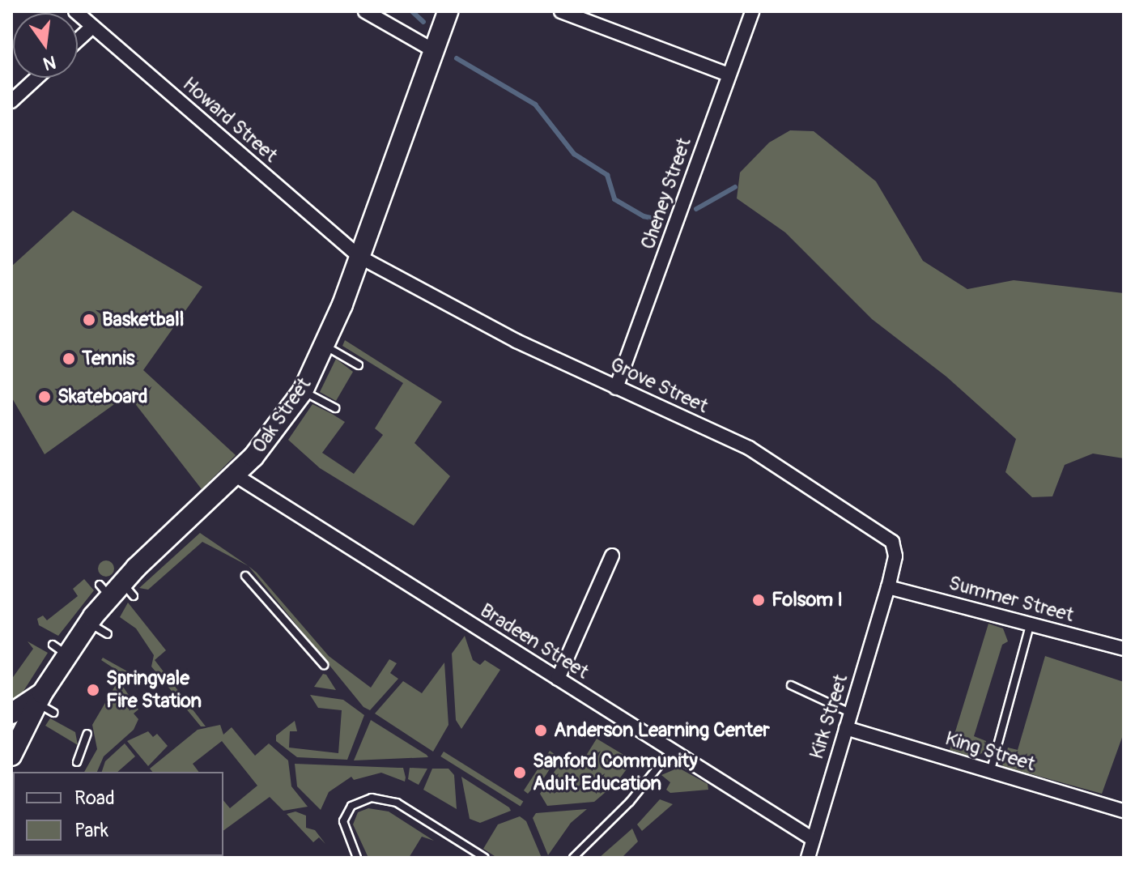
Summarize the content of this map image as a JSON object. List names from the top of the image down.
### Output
{
  "streets": {
    "main road": ["Oak Street"],
    "street": [
      "Howard Street",
      "Cheney Street",
      "Grove Street",
      "Summer Street",
      "Bradeen Street",
      "Kirk Street",
      "King Street"
    ]
  },
  "crossings": [
    ["Howard Street", "Grove Street"],
    ["Howard Street", "Oak Street"],
    ["Cheney Street", "Grove Street"],
    ["Grove Street", "Oak Street"],
    ["Grove Street", "Summer Street"],
    ["Grove Street", "Kirk Street"],
    ["Oak Street", "Bradeen Street"],
    ["Summer Street", "Kirk Street"],
    ["Bradeen Street", "Kirk Street"],
    ["Kirk Street", "King Street"]
  ],
  "places": [
    "Basketball",
    "Tennis",
    "Skateboard",
    "Folsom I",
    "Springvale Fire Station",
    "Anderson Learning Center",
    "Sanford Community Adult Education"
  ],
  "legend": ["Road", "Park"],
  "north": "bottom"
}
